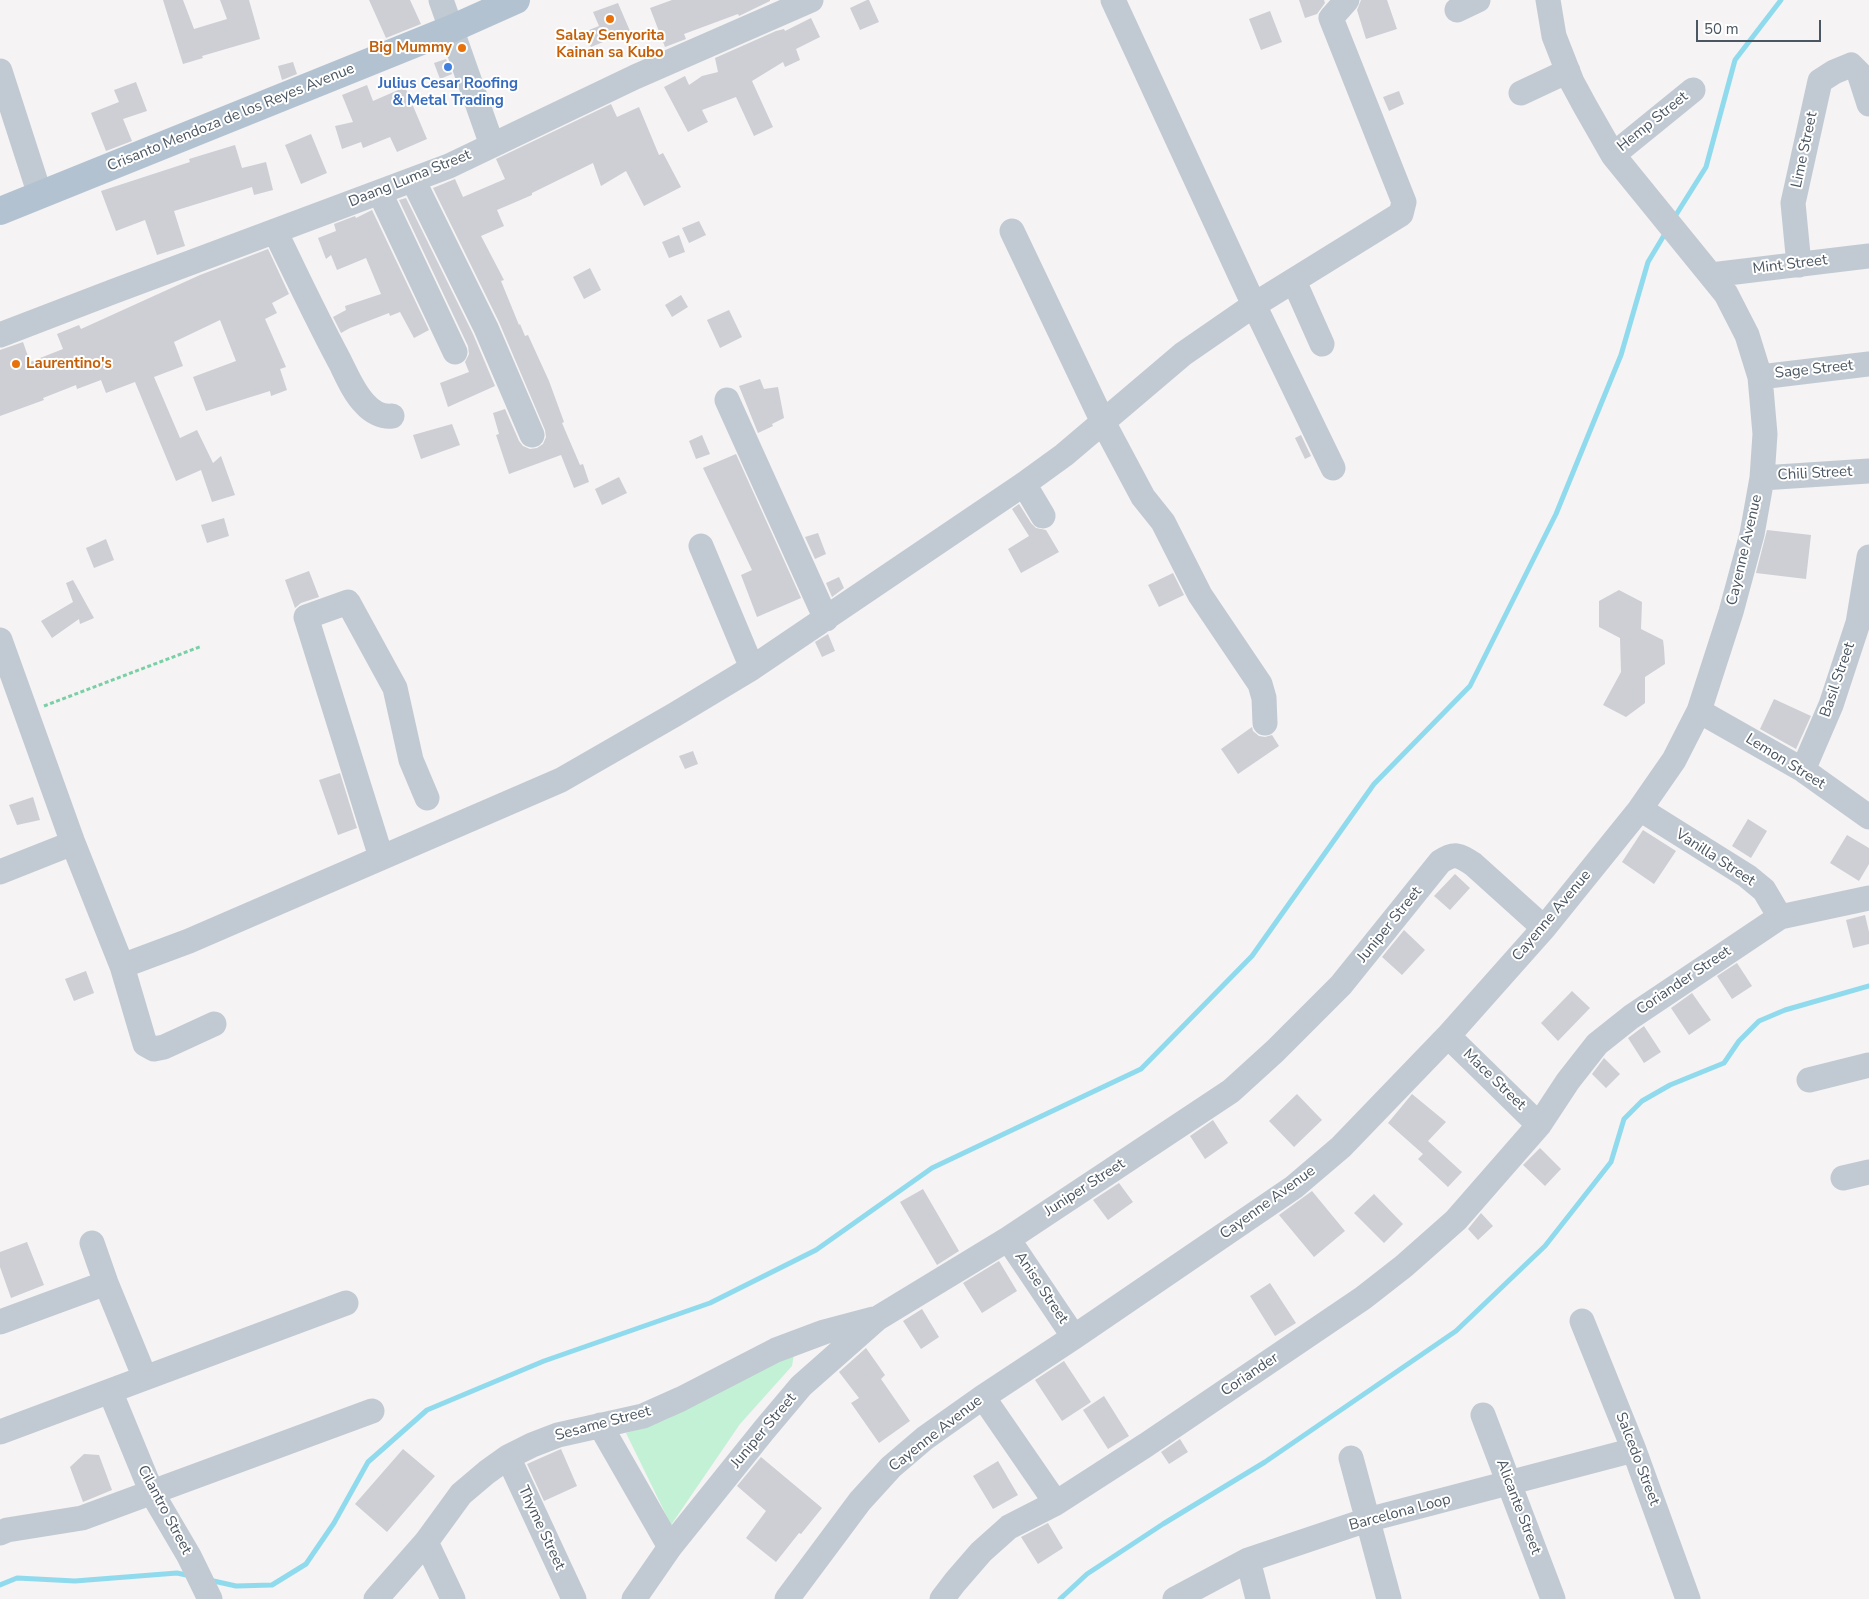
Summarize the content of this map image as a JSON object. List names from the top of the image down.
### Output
{
  "streets": {
    "main road": ["Crisanto Mendoza de los Reyes Avenue"],
    "street": [
      "Hemp Street",
      "Lime Street",
      "Daang Luma Street",
      "Mint Street",
      "Sage Street",
      "Chili Street",
      "Cayenne Avenue",
      "Basil Street",
      "Lemon Street",
      "Vanilla Street",
      "Juniper Street",
      "Coriander Street",
      "Mace Street",
      "Anise Street",
      "Coriander",
      "Sesame Street",
      "Salcedo Street",
      "Alicante Street",
      "Cilantro Street",
      "Barcelona Loop",
      "Thyme Street"
    ]
  },
  "crossings": [
    ["Hemp Street", "Cayenne Avenue"],
    ["Lime Street", "Mint Street"],
    ["Mint Street", "Cayenne Avenue"],
    ["Sage Street", "Cayenne Avenue"],
    ["Chili Street", "Cayenne Avenue"],
    ["Cayenne Avenue", "Lemon Street"],
    ["Cayenne Avenue", "Vanilla Street"],
    ["Cayenne Avenue", "Juniper Street"],
    ["Cayenne Avenue", "Mace Street"],
    ["Cayenne Avenue", "Anise Street"],
    ["Basil Street", "Lemon Street"],
    ["Vanilla Street", "Coriander Street"],
    ["Juniper Street", "Anise Street"],
    ["Juniper Street", "Sesame Street"],
    ["Coriander Street", "Mace Street"],
    ["Coriander Street", "Coriander"],
    ["Mace Street", "Coriander"],
    ["Sesame Street", "Thyme Street"],
    ["Salcedo Street", "Barcelona Loop"],
    ["Alicante Street", "Barcelona Loop"]
  ],
  "places": [
    "Salay Senyorita Kainan sa Kubo",
    "Big Mummy",
    "Julius Cesar Roofing & Metal Trading",
    "Laurentino's"
  ],
  "scale_bar": "50 m"
}
